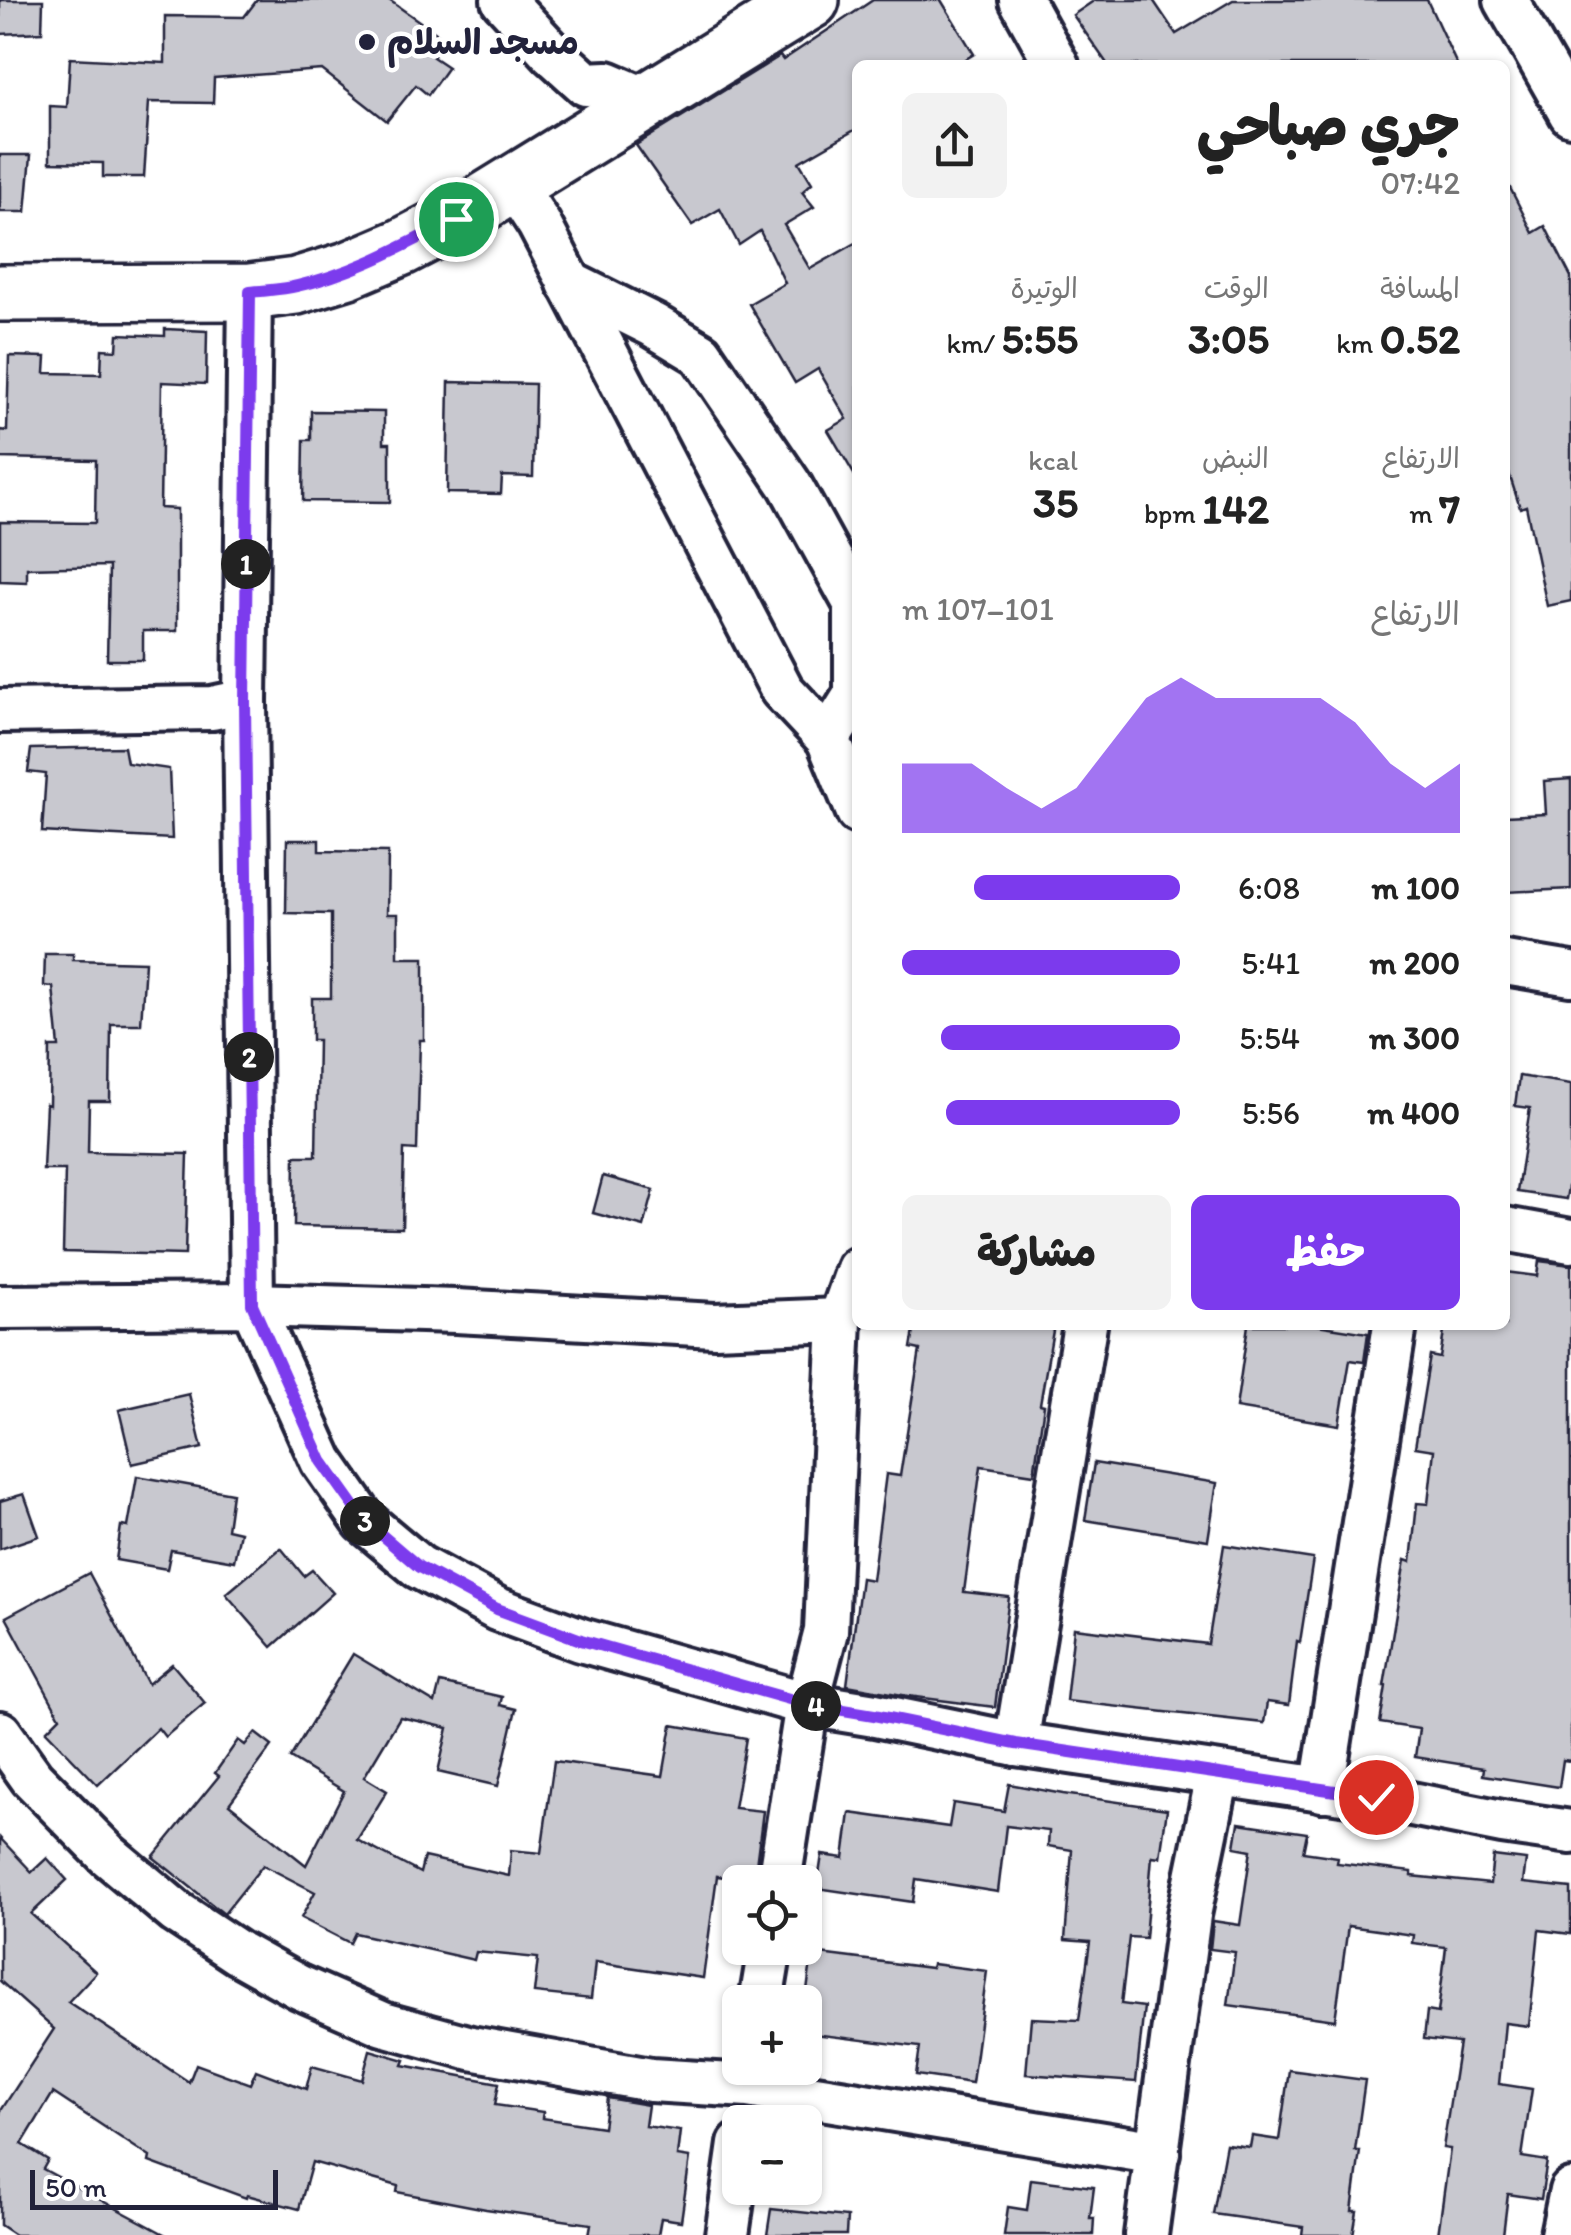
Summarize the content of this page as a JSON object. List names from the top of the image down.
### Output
{
  "places": ["مسجد السلام"],
  "scale_bar": "50 m",
  "page": {
    "heading": ["جري صباحي", "07:42"],
    "stats": [
      ["المسافة", "0.52 km"],
      ["الوقت", "3:05"],
      ["الوتيرة", "5:55 /km"],
      ["الارتفاع", "7 m"],
      ["النبض", "142 bpm"],
      ["kcal", "35"]
    ],
    "pins": [
      "1",
      "2",
      "3",
      "4"
    ],
    "chart": ["الارتفاع", "101–107 m"],
    "list": [
      {
        "name": "100 m",
        "note": "6:08"
      },
      {
        "name": "200 m",
        "note": "5:41"
      },
      {
        "name": "300 m",
        "note": "5:54"
      },
      {
        "name": "400 m",
        "note": "5:56"
      }
    ],
    "buttons": ["حفظ", "مشاركة"],
    "map_buttons": ["+", "−"],
    "scale": "50 m"
  }
}
